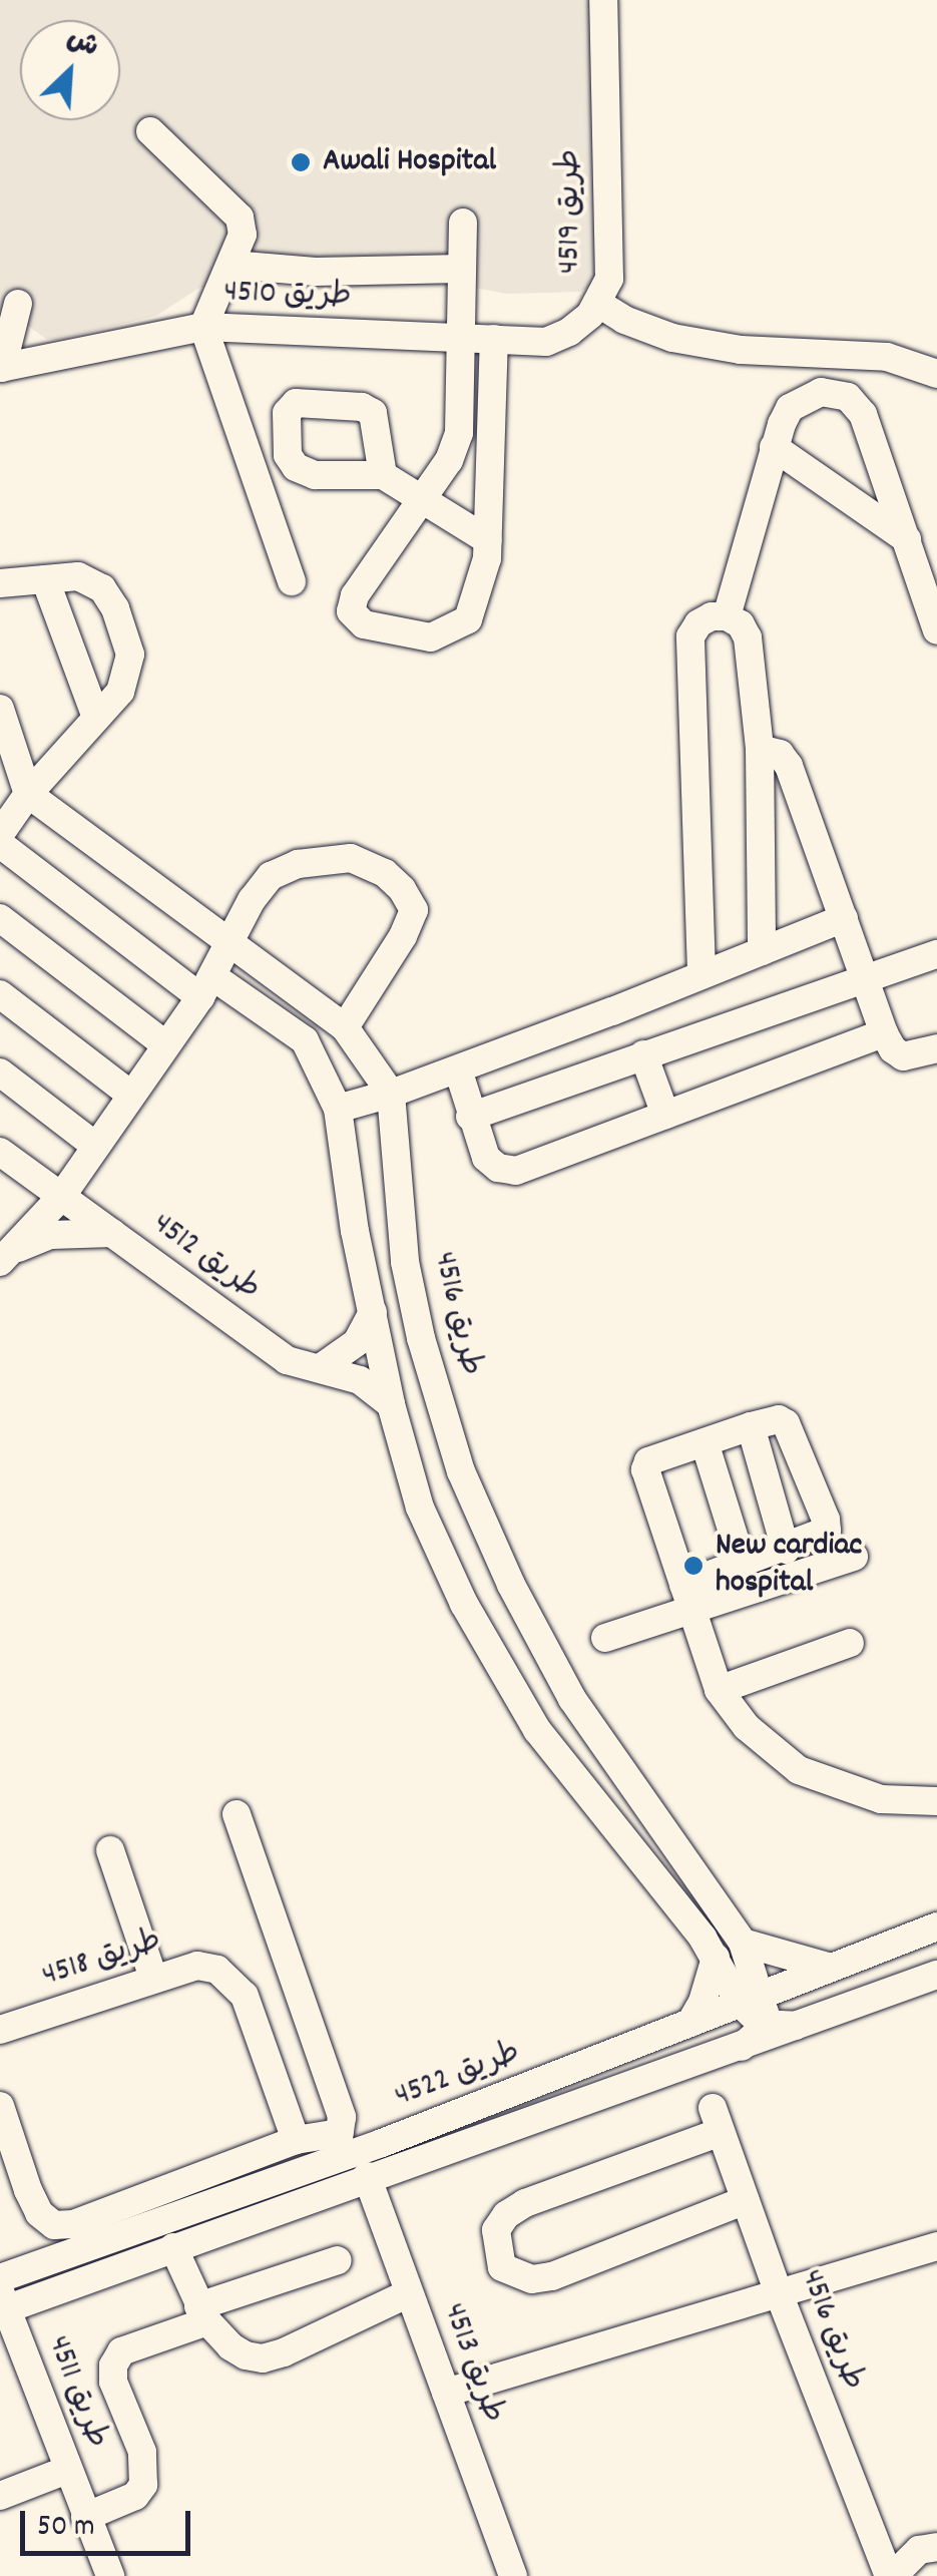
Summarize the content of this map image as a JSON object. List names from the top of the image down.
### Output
{
  "streets": {
    "street": [
      "طريق 4519",
      "طريق 4510",
      "طريق 4512",
      "طريق 4516",
      "طريق 4518",
      "طريق 4522",
      "طريق 4513",
      "طريق 4511"
    ]
  },
  "crossings": [
    ["طريق 4519", "طريق 4510"],
    ["طريق 4512", "طريق 4516"],
    ["طريق 4516", "طريق 4522"],
    ["طريق 4522", "طريق 4513"],
    ["طريق 4522", "طريق 4511"]
  ],
  "places": ["Awali Hospital", "New cardiac hospital"],
  "scale_bar": "50 m",
  "north": "top right"
}
